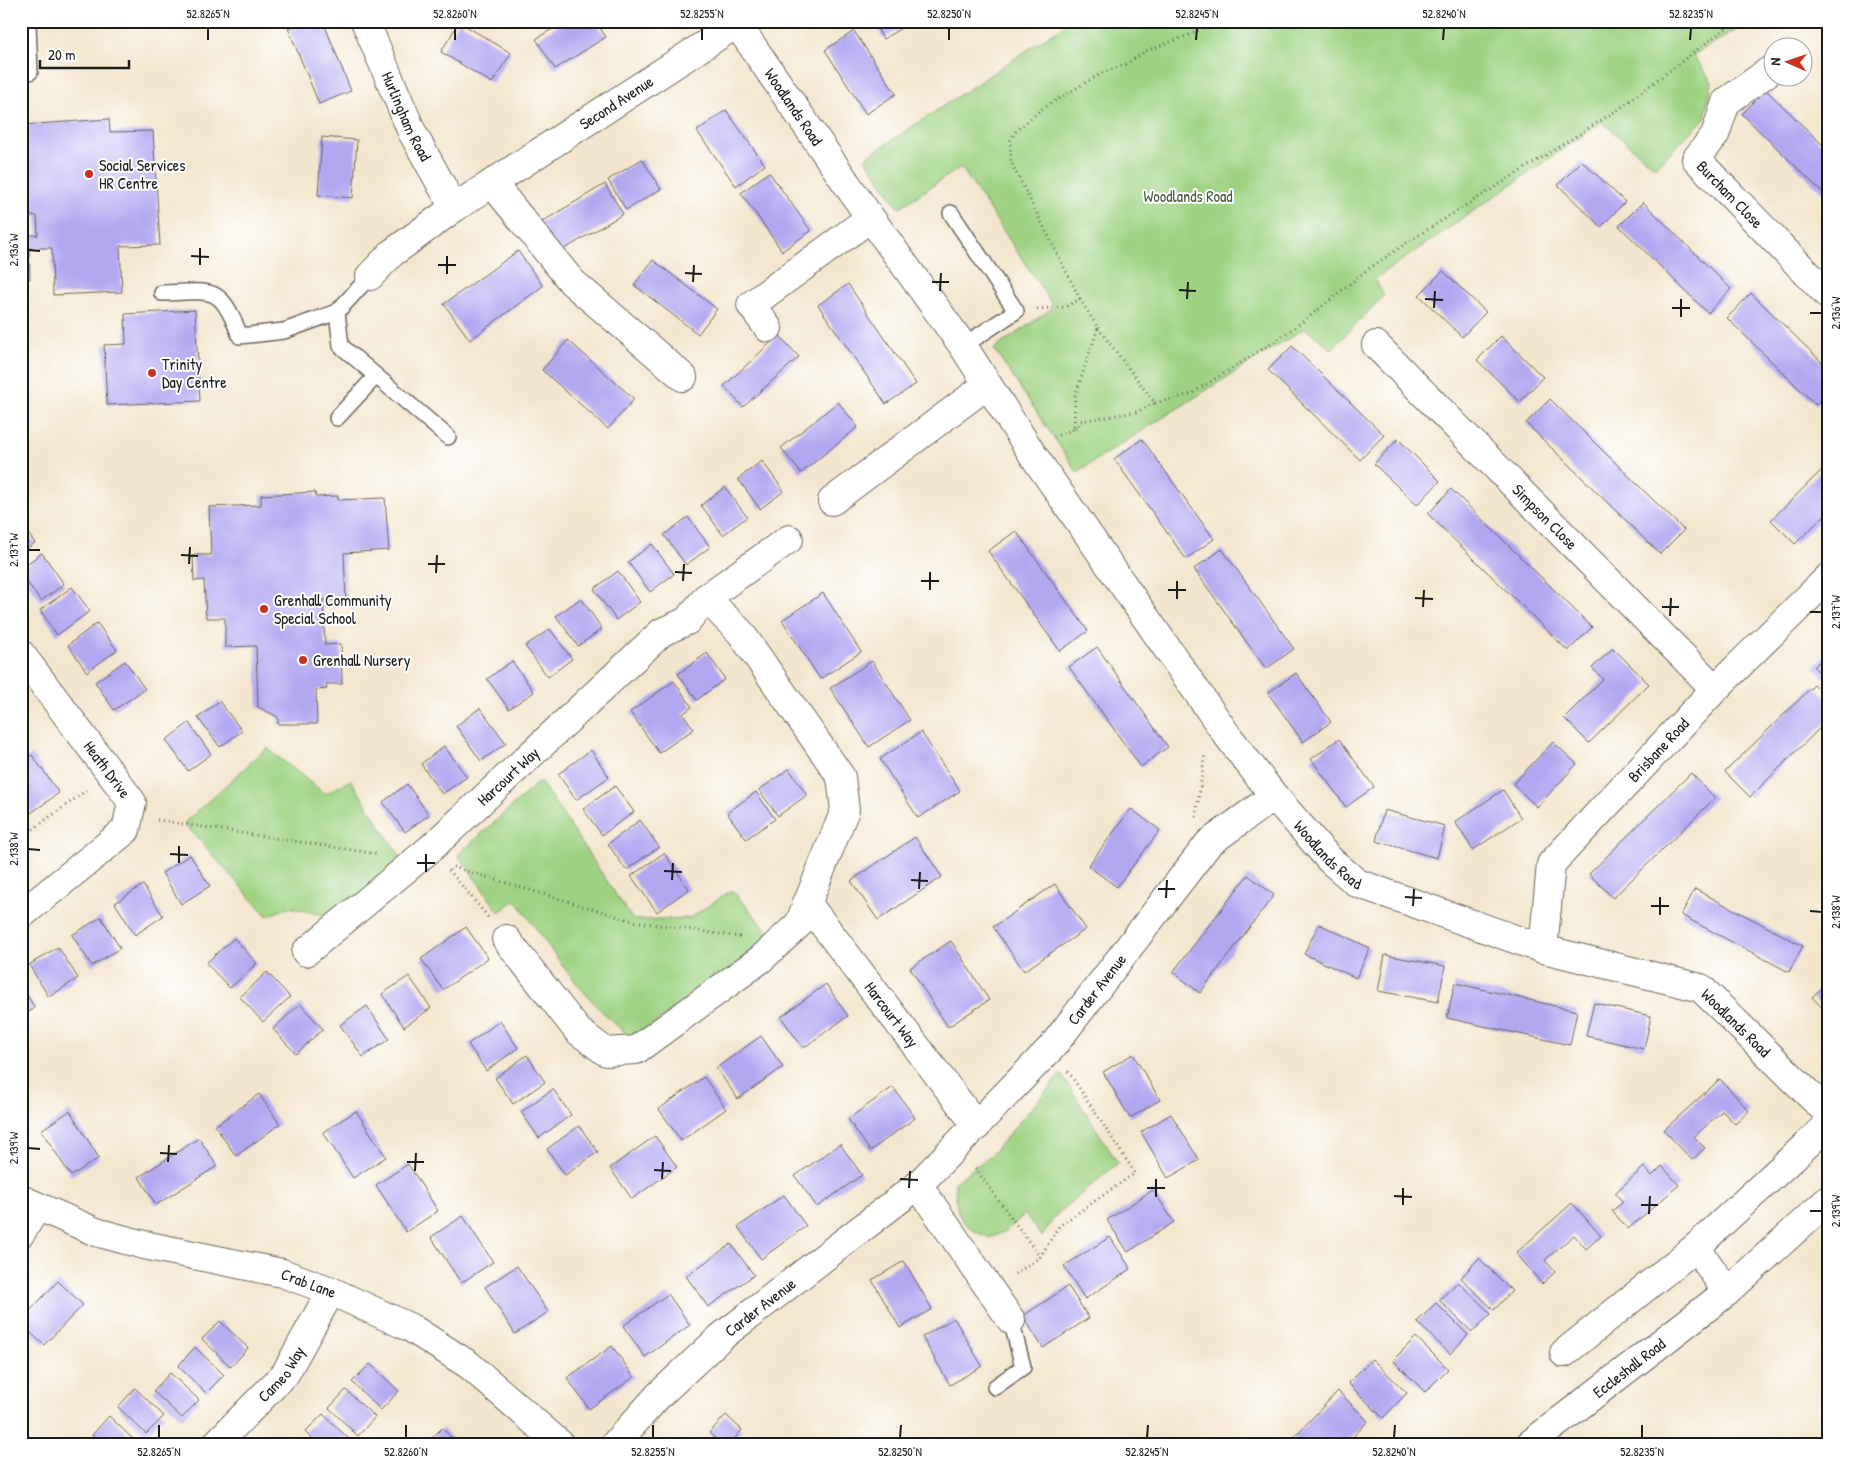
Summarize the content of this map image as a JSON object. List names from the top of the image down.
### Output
{
  "streets": {
    "street": [
      "Second Avenue",
      "Woodlands Road",
      "Hurlingham Road",
      "Burcham Close",
      "Simpson Close",
      "Brisbane Road",
      "Heath Drive",
      "Harcourt Way",
      "Carder Avenue",
      "Crab Lane",
      "Eccleshall Road",
      "Cameo Way"
    ]
  },
  "crossings": [
    ["Second Avenue", "Woodlands Road"],
    ["Second Avenue", "Hurlingham Road"],
    ["Woodlands Road", "Brisbane Road"],
    ["Woodlands Road", "Carder Avenue"],
    ["Simpson Close", "Brisbane Road"],
    ["Harcourt Way", "Carder Avenue"],
    ["Crab Lane", "Cameo Way"]
  ],
  "parks": ["Woodlands Road"],
  "places": [
    "Social Services HR Centre",
    "Trinity Day Centre",
    "Grenhall Community Special School",
    "Grenhall Nursery"
  ],
  "scale_bar": "20 m",
  "north": "left",
  "coordinates": [
    "52.8265°N",
    "52.8260°N",
    "52.8255°N",
    "52.8250°N",
    "52.8245°N",
    "52.8240°N",
    "52.8235°N",
    "2.136°W",
    "2.137°W",
    "2.138°W",
    "2.139°W"
  ]
}
